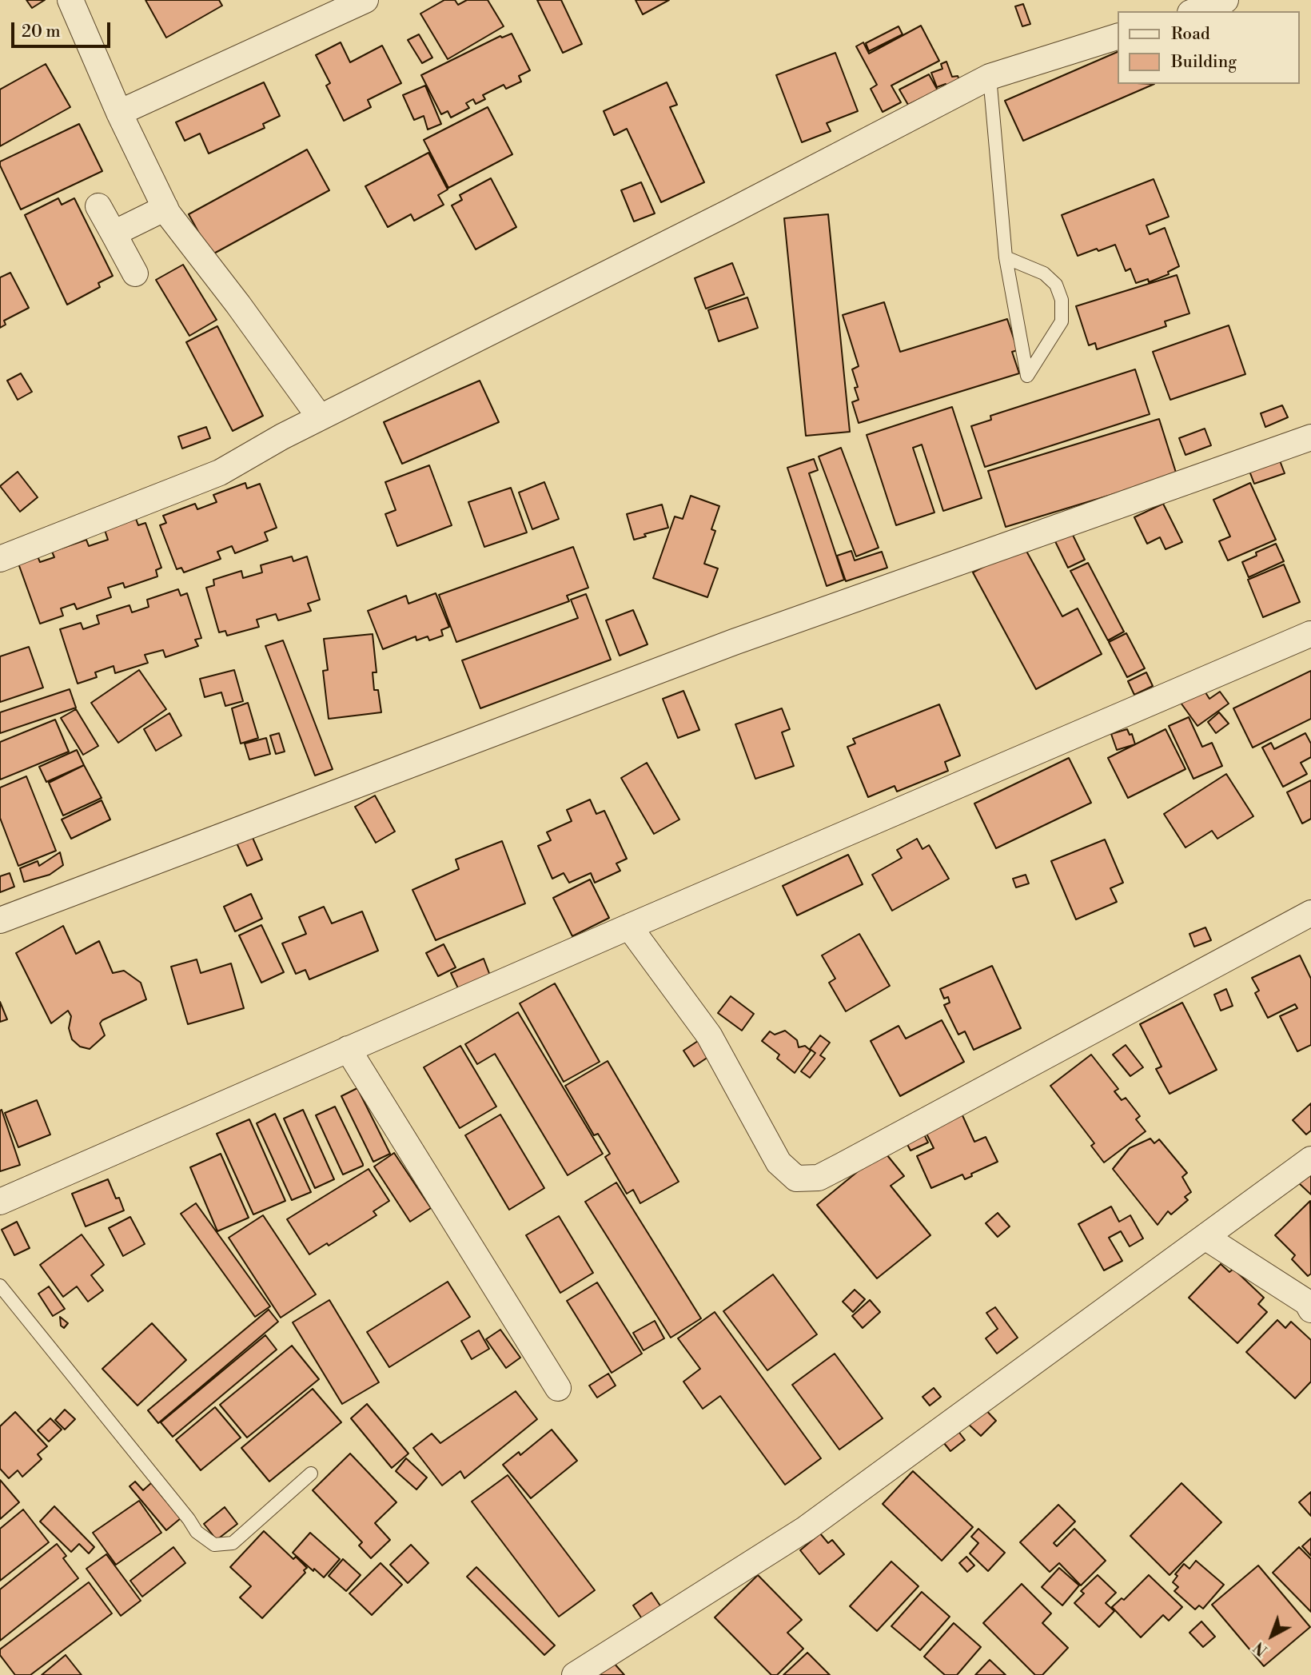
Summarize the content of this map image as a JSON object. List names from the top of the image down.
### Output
{
  "legend": ["Road", "Building"],
  "scale_bar": "20 m",
  "north": "bottom left"
}
